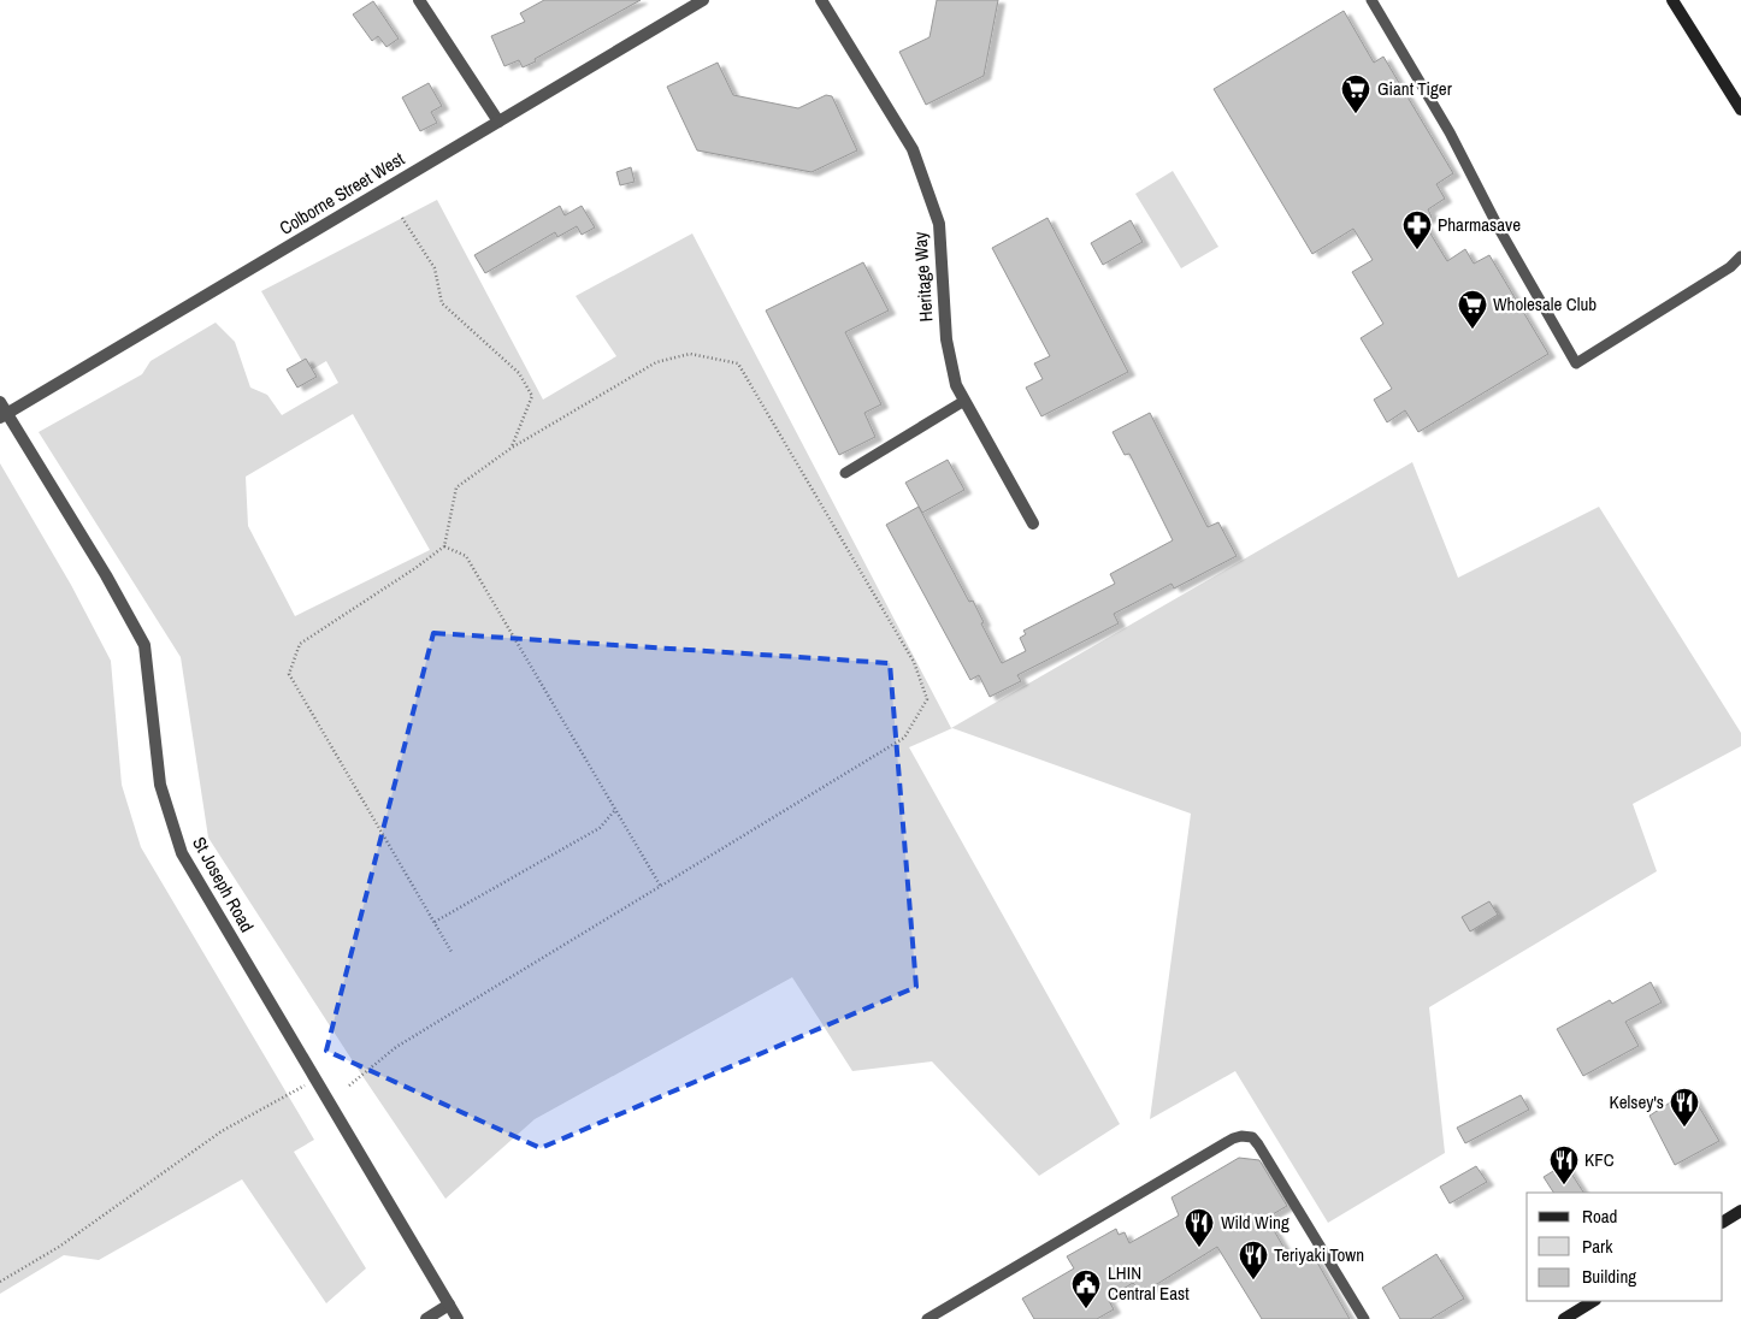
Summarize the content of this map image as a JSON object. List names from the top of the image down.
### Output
{
  "streets": {
    "street": ["Colborne Street West", "Heritage Way", "St Joseph Road"]
  },
  "crossings": [
    ["Colborne Street West", "St Joseph Road"]
  ],
  "places": {
    "supermarket": ["Giant Tiger", "Wholesale Club"],
    "pharmacy": ["Pharmasave"],
    "restaurant": [
      "Kelsey's",
      "KFC",
      "Wild Wing",
      "Teriyaki Town"
    ],
    "public building": ["LHIN Central East"]
  },
  "legend": ["Road", "Park", "Building"]
}
